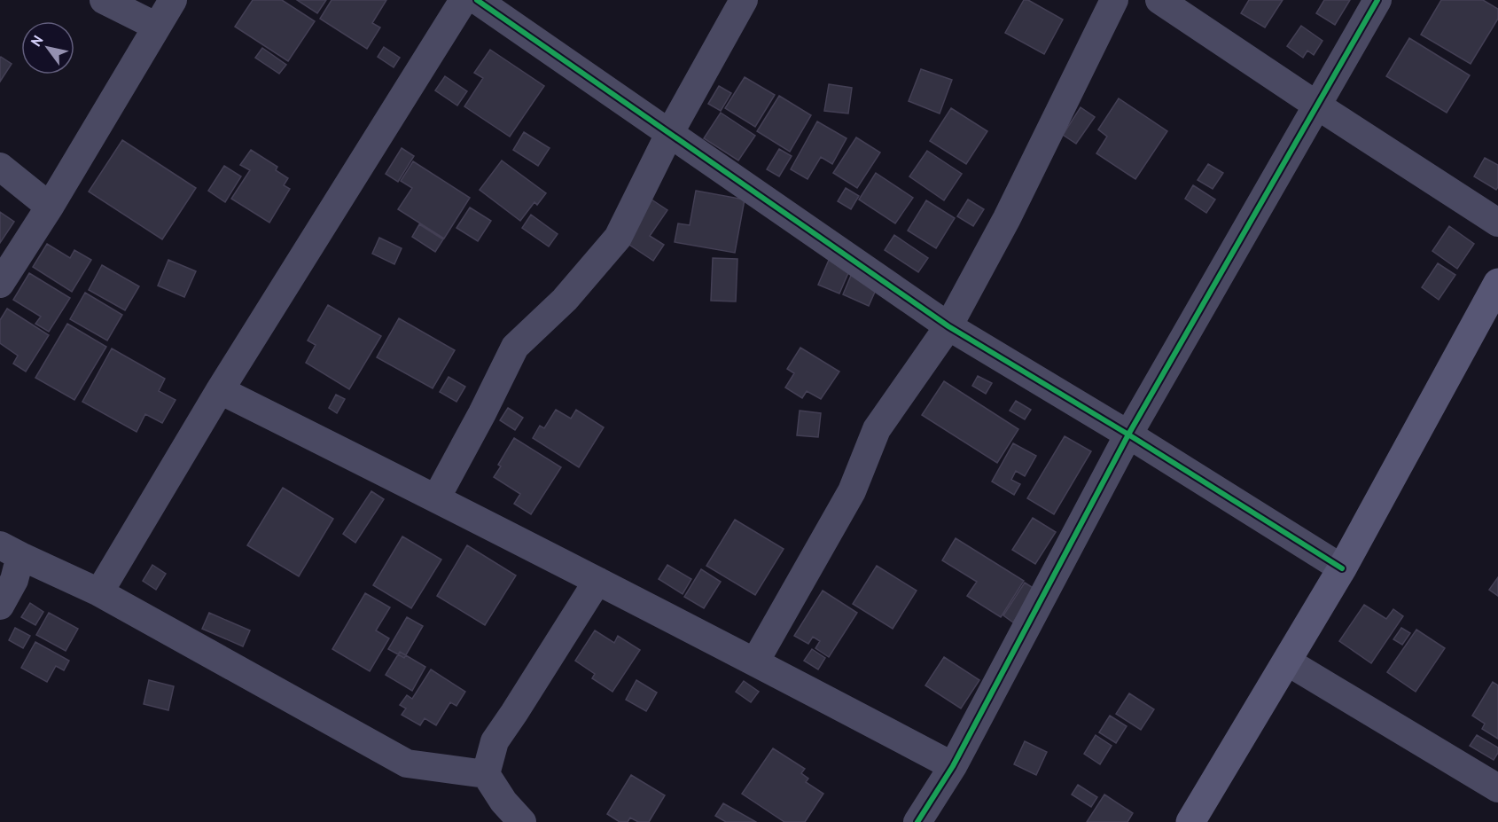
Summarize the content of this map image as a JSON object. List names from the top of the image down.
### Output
{
  "north": "top left"
}
